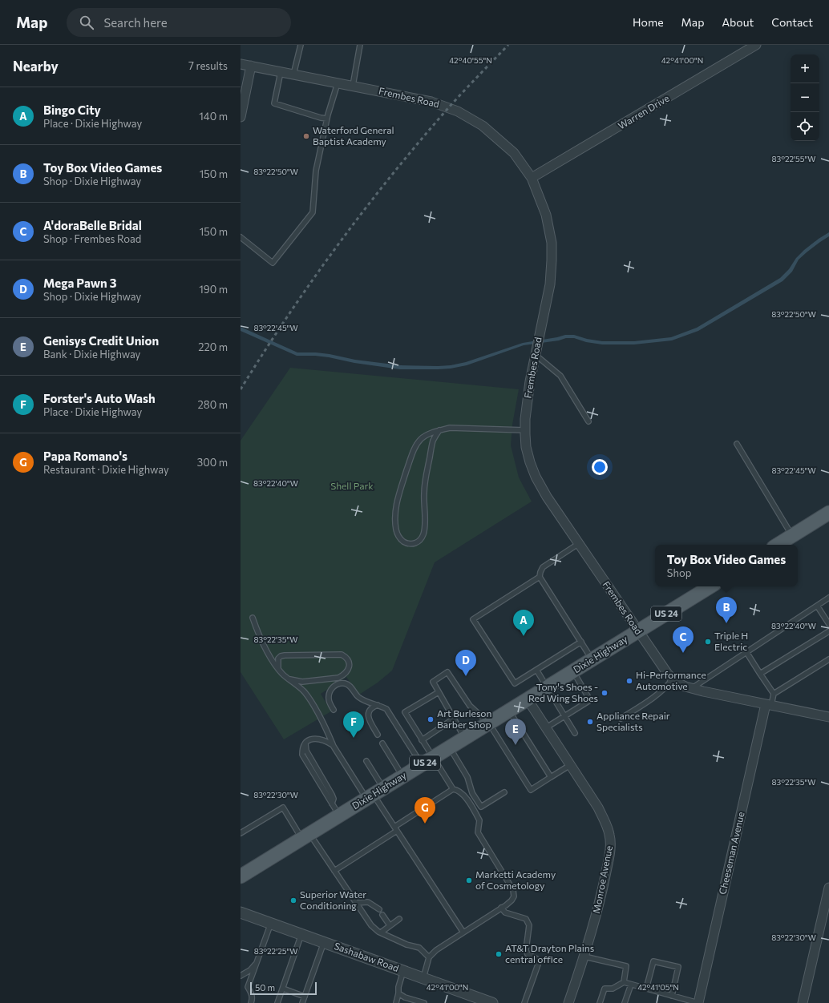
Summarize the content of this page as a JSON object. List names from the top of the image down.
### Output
{
  "streets": {
    "main road": ["US 24", "Dixie Highway"],
    "street": [
      "Frembes Road",
      "Warren Drive",
      "Cheeseman Avenue",
      "Monroe Avenue",
      "Sashabaw Road"
    ]
  },
  "crossings": [
    ["Frembes Road", "Warren Drive"],
    ["Frembes Road", "Dixie Highway"],
    ["Frembes Road", "Cheeseman Avenue"],
    ["Dixie Highway", "Monroe Avenue"]
  ],
  "parks": ["Shell Park"],
  "places": [
    "Waterford General Baptist Academy",
    "Triple H Electric",
    "Hi-Performance Automotive",
    "Tony's Shoes - Red Wing Shoes",
    "Art Burleson Barber Shop",
    "Appliance Repair Specialists",
    "Marketti Academy of Cosmetology",
    "Superior Water Conditioning",
    "AT&T Drayton Plains central office"
  ],
  "scale_bar": "50 m",
  "page": {
    "header": "Map",
    "search": "Search here",
    "nav": [
      "Home",
      "Map",
      "About",
      "Contact"
    ],
    "heading": ["Nearby", "7 results"],
    "map_buttons": ["+", "−"],
    "list": [
      {
        "mark": "A",
        "name": "Bingo City",
        "note": "Place · Dixie Highway",
        "value": "140 m"
      },
      {
        "mark": "B",
        "name": "Toy Box Video Games",
        "note": "Shop · Dixie Highway",
        "value": "150 m"
      },
      {
        "mark": "C",
        "name": "A'doraBelle Bridal",
        "note": "Shop · Frembes Road",
        "value": "150 m"
      },
      {
        "mark": "D",
        "name": "Mega Pawn 3",
        "note": "Shop · Dixie Highway",
        "value": "190 m"
      },
      {
        "mark": "E",
        "name": "Genisys Credit Union",
        "note": "Bank · Dixie Highway",
        "value": "220 m"
      },
      {
        "mark": "F",
        "name": "Forster's Auto Wash",
        "note": "Place · Dixie Highway",
        "value": "280 m"
      },
      {
        "mark": "G",
        "name": "Papa Romano's",
        "note": "Restaurant · Dixie Highway",
        "value": "300 m"
      }
    ],
    "popup": ["Toy Box Video Games", "Shop"],
    "pins": [
      "B",
      "A",
      "C",
      "D",
      "F",
      "E",
      "G"
    ],
    "scale": "50 m"
  },
  "coordinates": [
    "42°40'55\"N",
    "42°41'00\"N",
    "83°22'55\"W",
    "83°22'50\"W",
    "83°22'45\"W",
    "83°22'40\"W",
    "83°22'35\"W",
    "83°22'30\"W",
    "83°22'25\"W",
    "42°41'05\"N"
  ]
}
